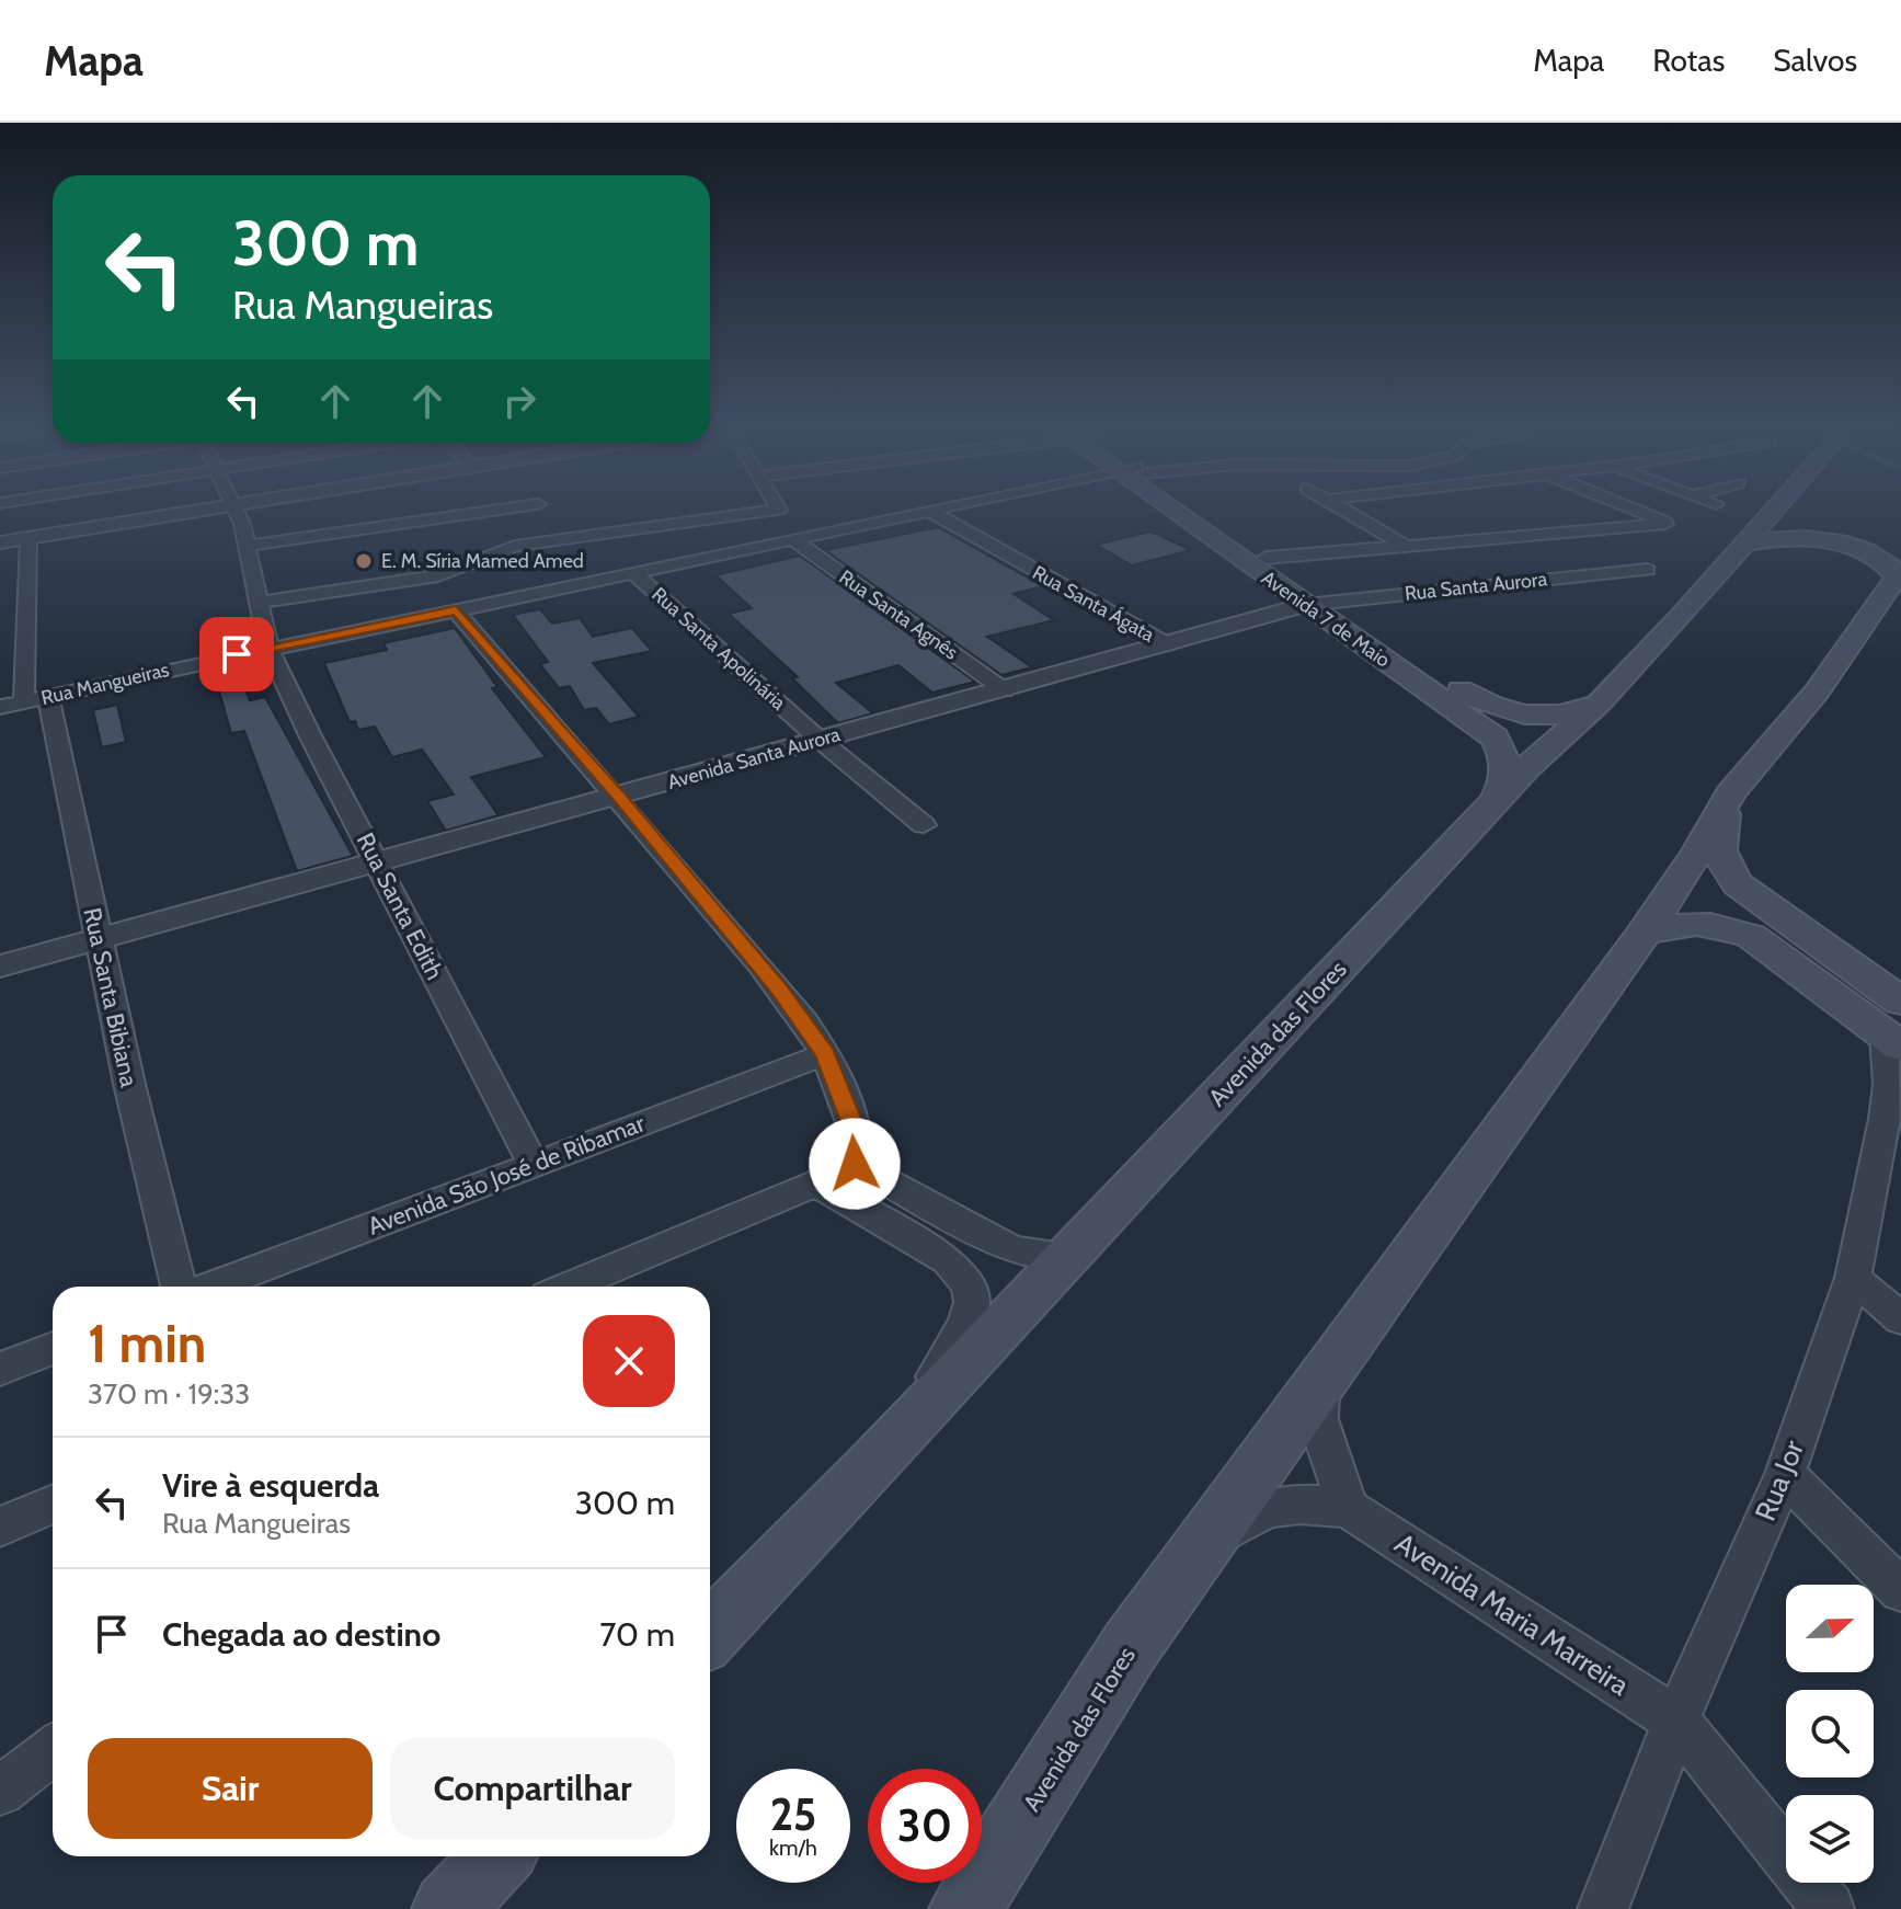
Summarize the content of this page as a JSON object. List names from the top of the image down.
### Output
{
  "streets": {
    "main road": ["Avenida 7 de Maio", "Avenida das Flores"],
    "street": [
      "Rua Santa Aurora",
      "Rua Santa Ágata",
      "Rua Santa Agnês",
      "Rua Santa Apolinária",
      "Rua Mangueiras",
      "Avenida Santa Aurora",
      "Rua Santa Edith",
      "Rua Santa Bibiana",
      "Avenida São José de Ribamar",
      "Rua Jor",
      "Avenida Maria Marreira"
    ]
  },
  "crossings": [
    ["Rua Santa Aurora", "Avenida 7 de Maio"],
    ["Rua Santa Aurora", "Avenida Santa Aurora"],
    ["Rua Santa Ágata", "Rua Mangueiras"],
    ["Rua Santa Ágata", "Avenida Santa Aurora"],
    ["Rua Santa Agnês", "Rua Mangueiras"],
    ["Rua Santa Agnês", "Avenida Santa Aurora"],
    ["Avenida 7 de Maio", "Avenida Santa Aurora"],
    ["Avenida 7 de Maio", "Avenida das Flores"],
    ["Rua Santa Apolinária", "Rua Mangueiras"],
    ["Rua Santa Apolinária", "Avenida Santa Aurora"],
    ["Rua Mangueiras", "Rua Santa Edith"],
    ["Rua Mangueiras", "Rua Santa Bibiana"],
    ["Avenida Santa Aurora", "Rua Santa Edith"],
    ["Avenida Santa Aurora", "Rua Santa Bibiana"],
    ["Rua Santa Edith", "Avenida São José de Ribamar"],
    ["Avenida das Flores", "Avenida Maria Marreira"],
    ["Rua Jor", "Avenida Maria Marreira"]
  ],
  "places": ["E. M. Síria Mamed Amed"],
  "north": "right",
  "page": {
    "header": "Mapa",
    "nav": ["Mapa", "Rotas", "Salvos"],
    "turn": ["300 m", "Rua Mangueiras"],
    "heading": ["1 min", "370 m · 19:33"],
    "list": [
      {
        "name": "Vire à esquerda",
        "note": "Rua Mangueiras",
        "value": "300 m"
      },
      {
        "name": "Chegada ao destino",
        "value": "70 m"
      }
    ],
    "buttons": ["Sair", "Compartilhar"],
    "speed": "25 km/h",
    "limit": "30"
  }
}
